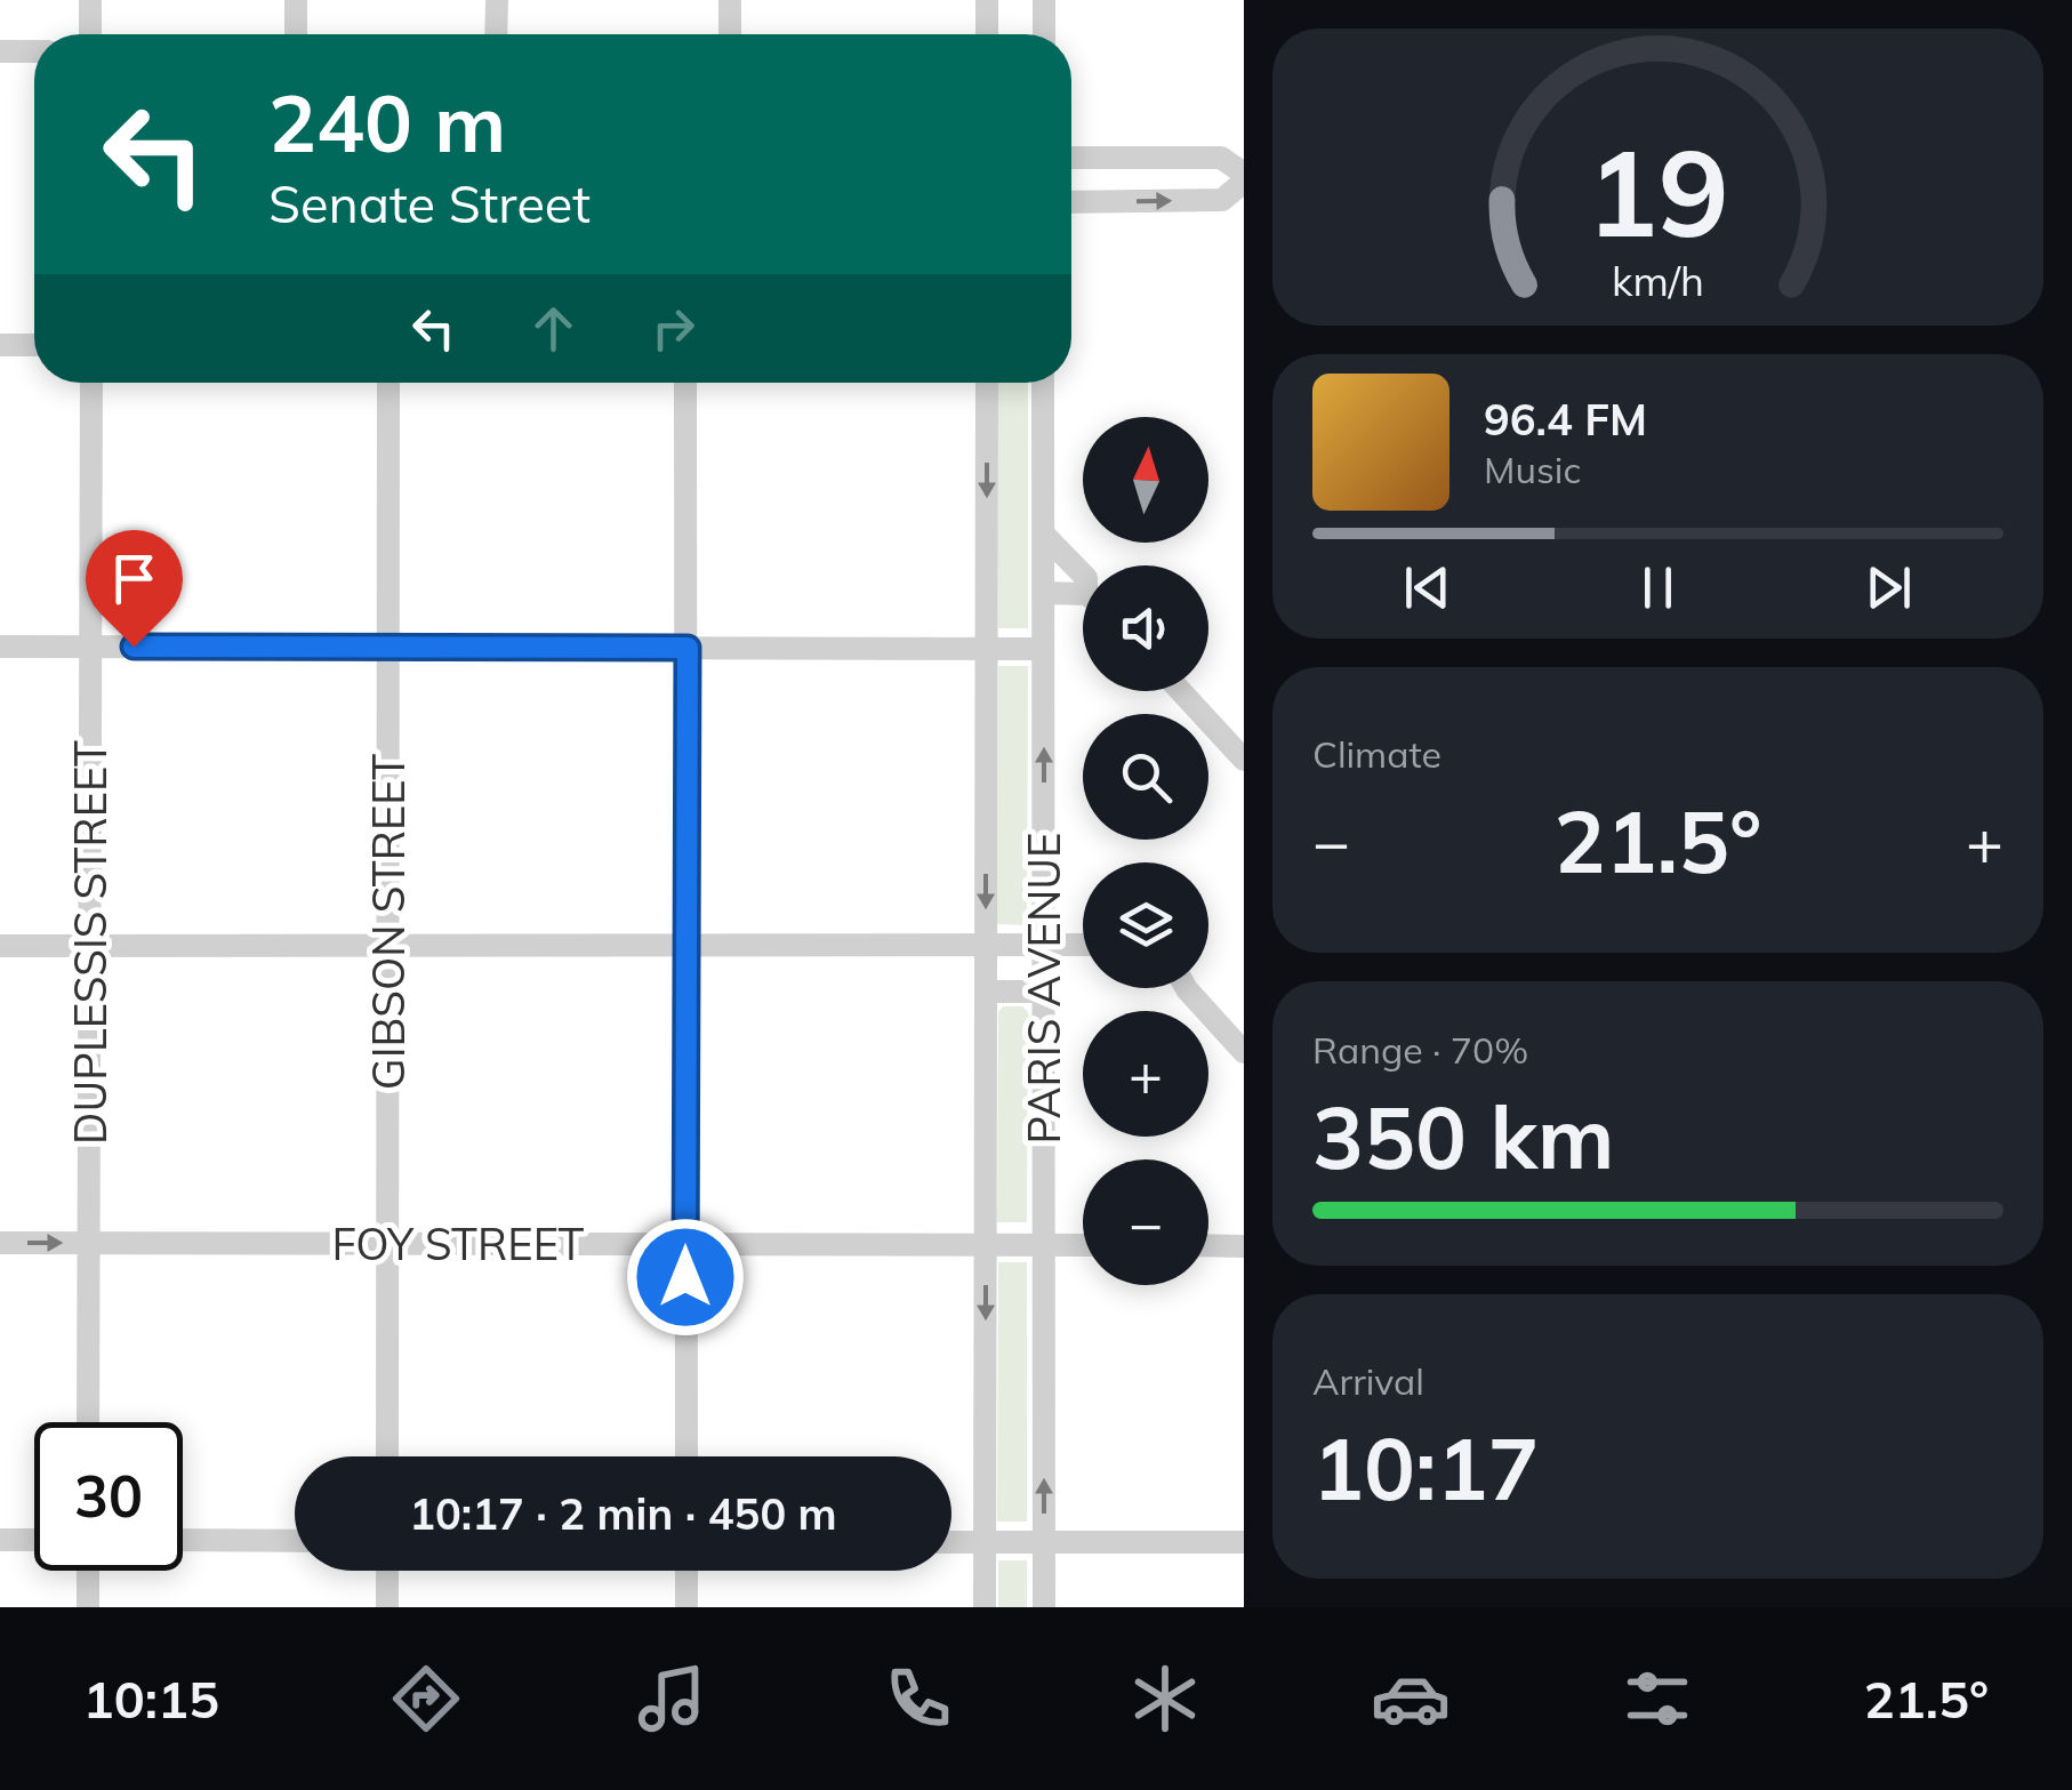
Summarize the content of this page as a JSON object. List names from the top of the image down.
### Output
{
  "streets": {
    "street": [
      "GIBSON STREET",
      "DUPLESSIS STREET",
      "PARIS AVENUE",
      "FOY STREET"
    ]
  },
  "crossings": [
    ["GIBSON STREET", "FOY STREET"],
    ["DUPLESSIS STREET", "FOY STREET"],
    ["PARIS AVENUE", "FOY STREET"]
  ],
  "north": "top",
  "page": {
    "turn": ["240 m", "Senate Street"],
    "song": ["96.4 FM", "Music"],
    "map_buttons": ["+", "−"],
    "tile": [
      "Climate",
      ["Range · 70%", "350 km"],
      ["Arrival", "10:17"]
    ],
    "heat": ["−", "21.5°", "+"],
    "limit": "30",
    "trip": "10:17 · 2 min · 450 m",
    "tabs": ["10:15", "21.5°"],
    "gauge": ["19", "km/h"]
  }
}
